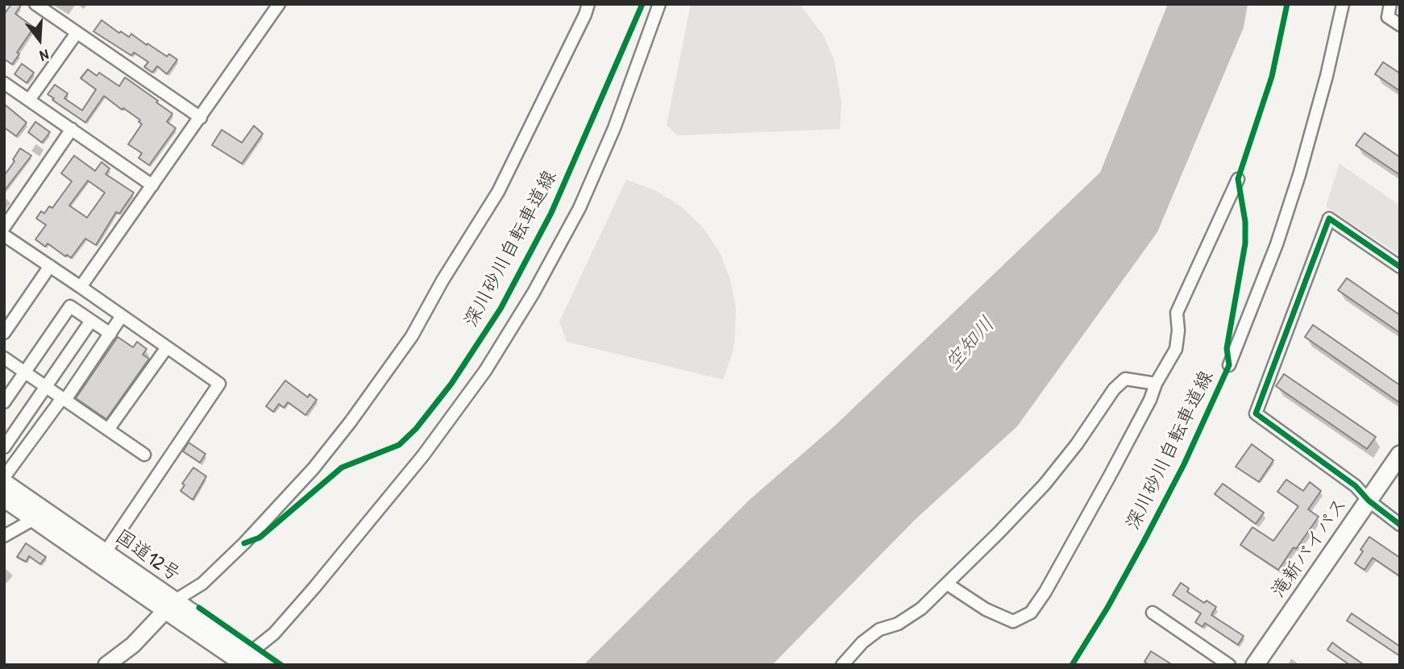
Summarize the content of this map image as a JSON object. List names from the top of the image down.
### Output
{
  "streets": {
    "highway": ["滝新バイパス", "国道12号"],
    "cycle path": ["深川砂川自転車道線"]
  },
  "water": ["空知川"],
  "north": "bottom"
}
